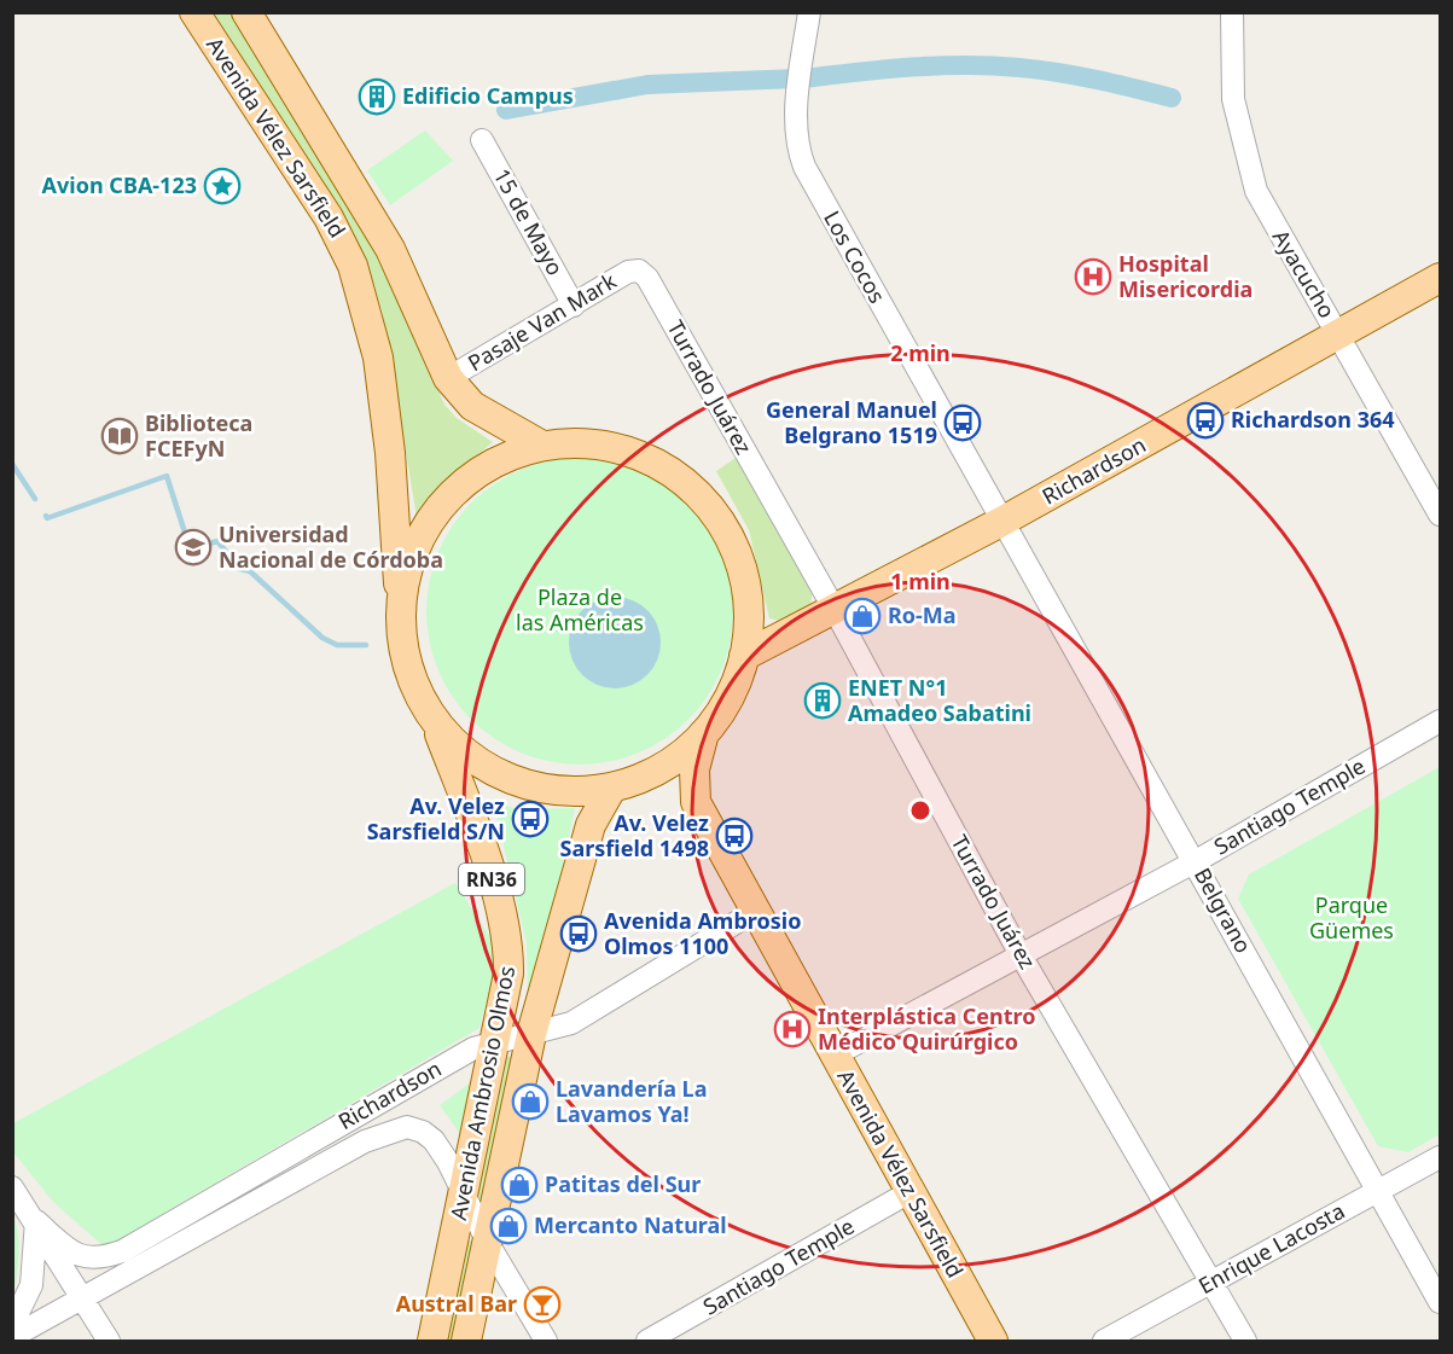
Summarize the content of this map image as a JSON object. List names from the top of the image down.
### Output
{
  "streets": {
    "main road": [
      "Avenida Vélez Sarsfield",
      "Richardson",
      "RN36",
      "Avenida Ambrosio Olmos"
    ],
    "street": [
      "15 de Mayo",
      "Los Cocos",
      "Ayacucho",
      "Pasaje Van Mark",
      "Turrado Juárez",
      "Santiago Temple",
      "Belgrano",
      "Enrique Lacosta"
    ]
  },
  "crossings": [
    ["Avenida Vélez Sarsfield", "Pasaje Van Mark"],
    ["Avenida Vélez Sarsfield", "Richardson"],
    ["Avenida Vélez Sarsfield", "Santiago Temple"],
    ["Avenida Vélez Sarsfield", "RN36"],
    ["15 de Mayo", "Pasaje Van Mark"],
    ["Los Cocos", "Richardson"],
    ["Los Cocos", "Belgrano"],
    ["Ayacucho", "Richardson"],
    ["Pasaje Van Mark", "Turrado Juárez"],
    ["Turrado Juárez", "Richardson"],
    ["Turrado Juárez", "Santiago Temple"],
    ["Turrado Juárez", "Enrique Lacosta"],
    ["Richardson", "RN36"],
    ["Richardson", "Belgrano"],
    ["Richardson", "Avenida Ambrosio Olmos"],
    ["Santiago Temple", "Belgrano"],
    ["RN36", "Avenida Ambrosio Olmos"],
    ["Belgrano", "Enrique Lacosta"]
  ],
  "parks": ["Plaza de las Américas", "Parque Güemes"],
  "places": {
    "building": ["Edificio Campus", "ENET N°1 Amadeo Sabatini"],
    "place": ["Avion CBA-123"],
    "hospital": ["Hospital Misericordia", "Interplástica Centro Médico Quirúrgico"],
    "bus stop": [
      "Richardson 364",
      "General Manuel Belgrano 1519",
      "Av. Velez Sarsfield S/N",
      "Av. Velez Sarsfield 1498",
      "Avenida Ambrosio Olmos 1100"
    ],
    "library": ["Biblioteca FCEFyN"],
    "school or university": ["Universidad Nacional de Córdoba"],
    "shop": [
      "Ro-Ma",
      "Lavandería La Lavamos Ya!",
      "Patitas del Sur",
      "Mercanto Natural"
    ],
    "bar": ["Austral Bar"]
  },
  "rings": ["2 min", "1 min"]
}
